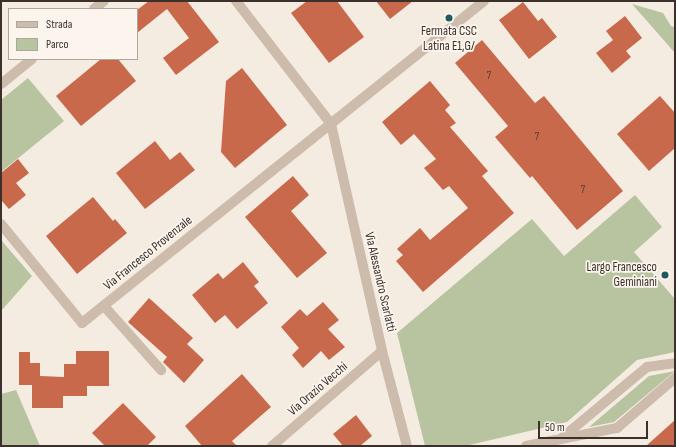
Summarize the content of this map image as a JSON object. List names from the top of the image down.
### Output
{
  "streets": {
    "street": ["Via Francesco Provenzale", "Via Alessandro Scarlatti", "Via Orazio Vecchi"]
  },
  "crossings": [
    ["Via Francesco Provenzale", "Via Alessandro Scarlatti"],
    ["Via Alessandro Scarlatti", "Via Orazio Vecchi"]
  ],
  "places": ["Fermata CSC Latina E1,G/", "Largo Francesco Geminiani"],
  "house_numbers": ["7", "7", "7"],
  "legend": ["Strada", "Parco"],
  "scale_bar": "50 m"
}
